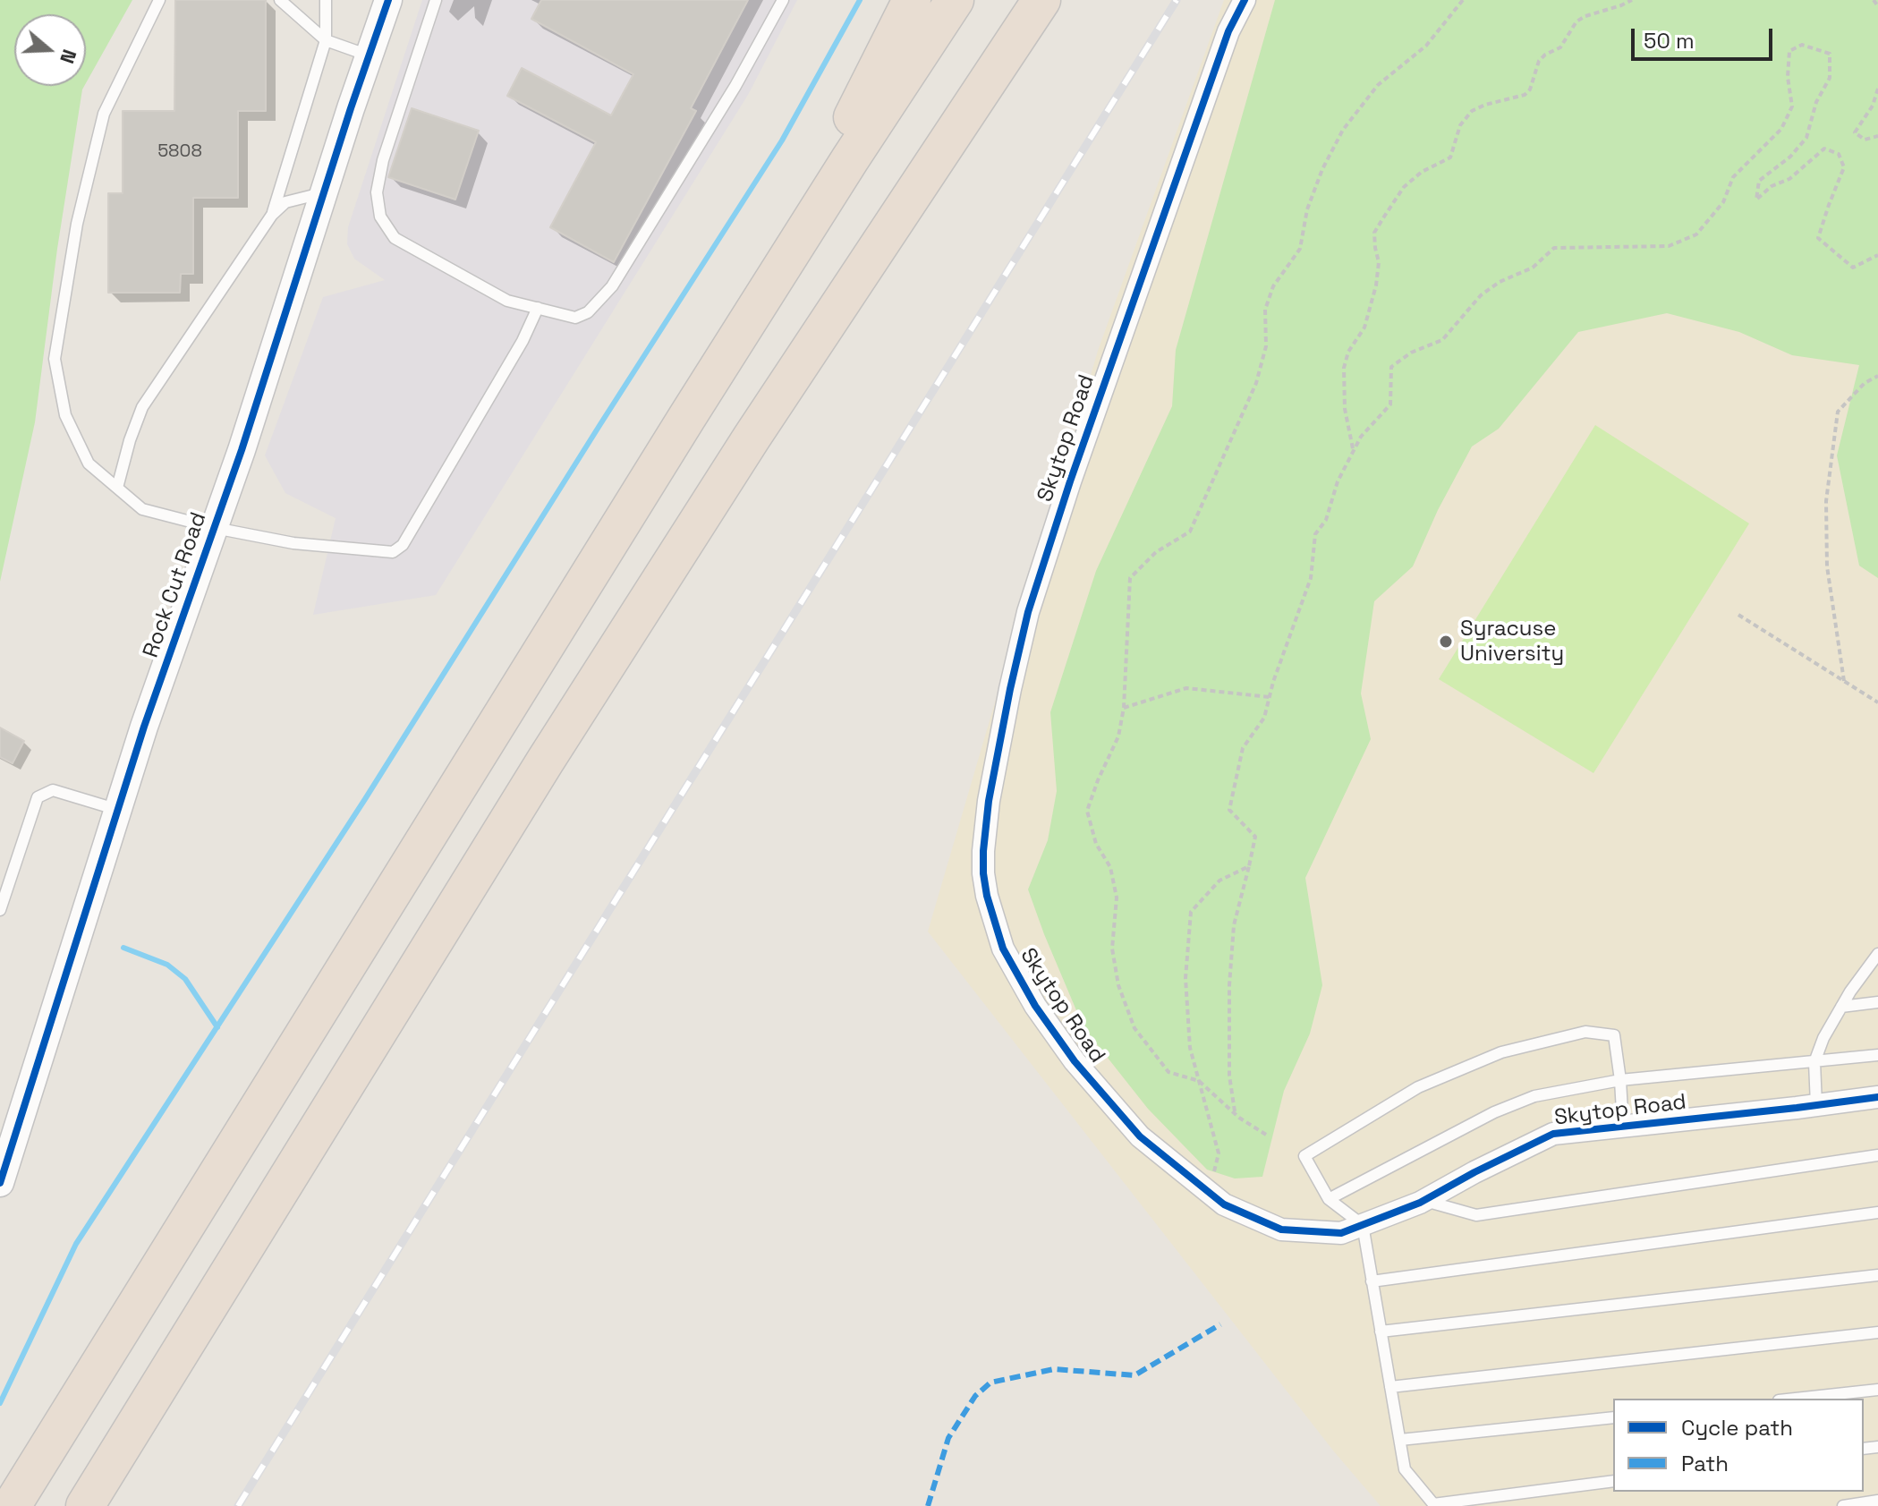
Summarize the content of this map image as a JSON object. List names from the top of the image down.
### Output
{
  "streets": {
    "street": ["Skytop Road", "Rock Cut Road"]
  },
  "places": ["Syracuse University"],
  "house_numbers": ["5808"],
  "legend": ["Cycle path", "Path"],
  "scale_bar": "50 m",
  "north": "right"
}
